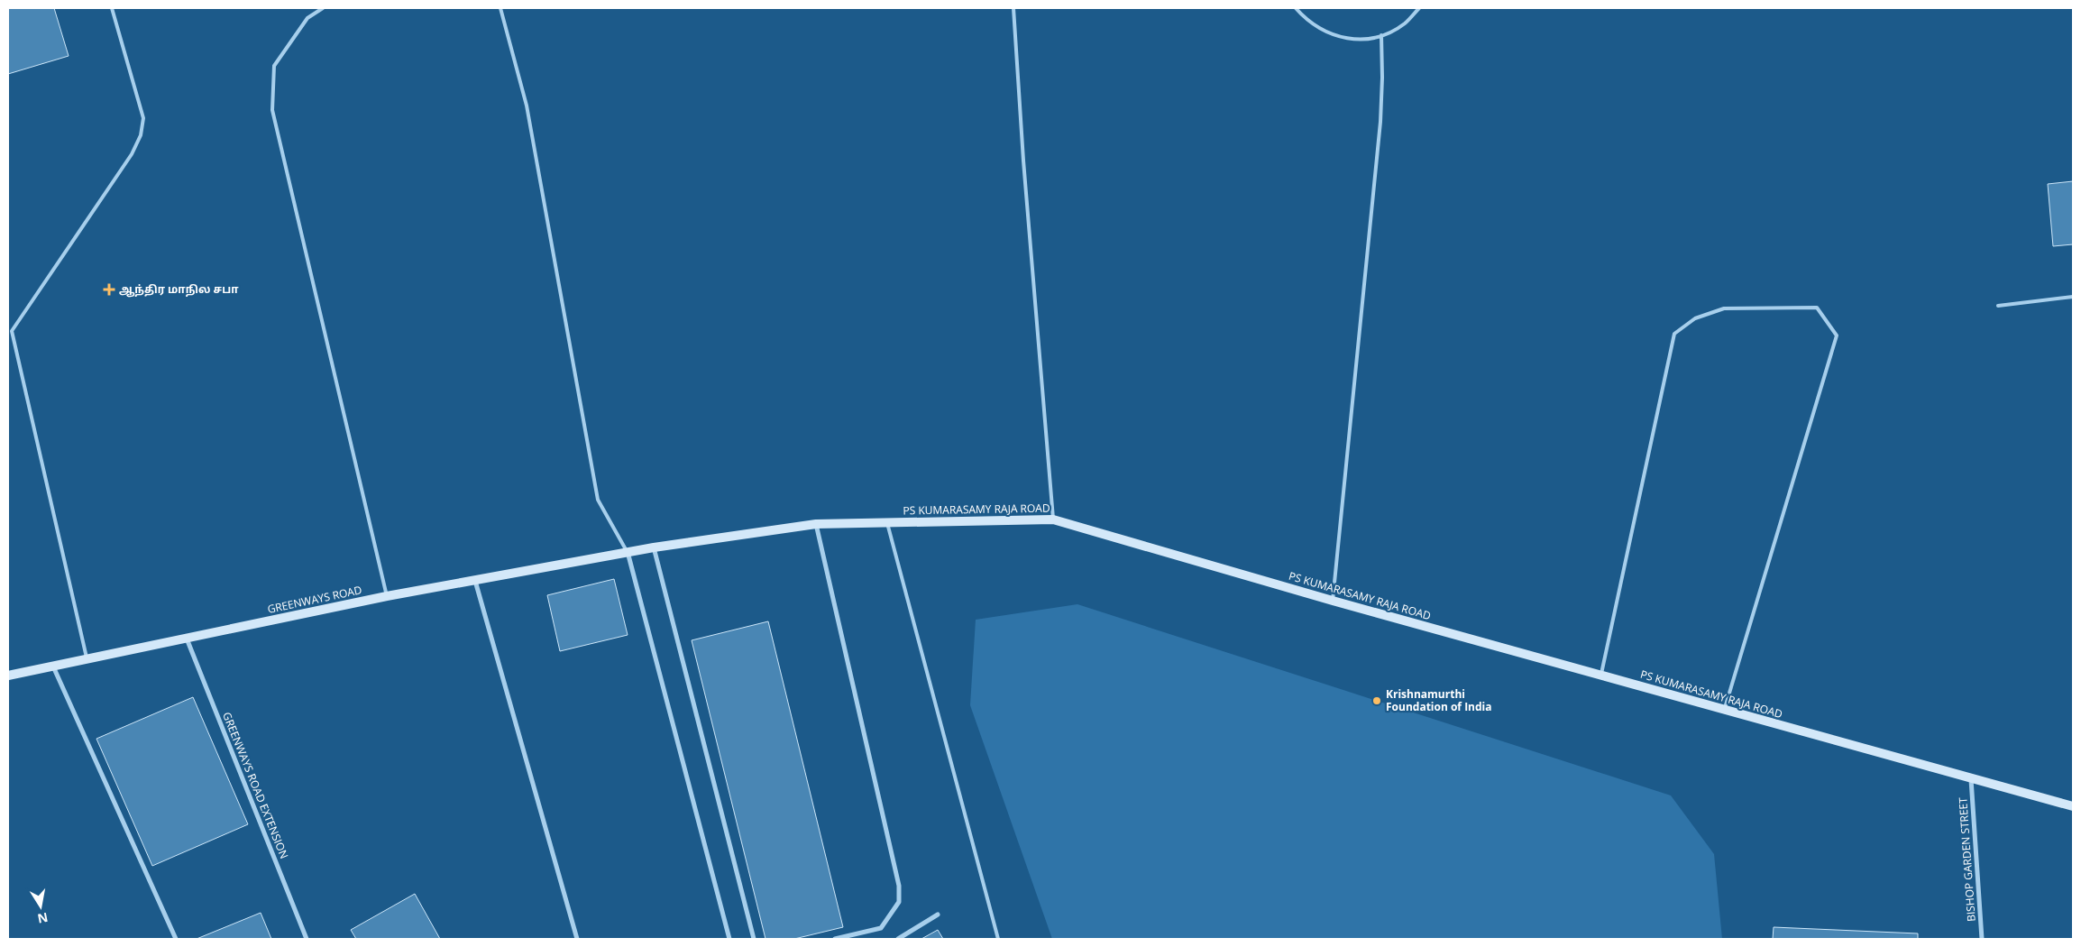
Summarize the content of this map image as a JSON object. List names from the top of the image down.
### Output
{
  "streets": {
    "street": [
      "PS KUMARASAMY RAJA ROAD",
      "GREENWAYS ROAD",
      "GREENWAYS ROAD EXTENSION",
      "BISHOP GARDEN STREET"
    ]
  },
  "crossings": [
    ["PS KUMARASAMY RAJA ROAD", "GREENWAYS ROAD"],
    ["PS KUMARASAMY RAJA ROAD", "BISHOP GARDEN STREET"],
    ["GREENWAYS ROAD", "GREENWAYS ROAD EXTENSION"]
  ],
  "places": {
    "health": ["ஆந்திர மாநில சபா"],
    "other": ["Krishnamurthi Foundation of India"]
  },
  "north": "bottom"
}
